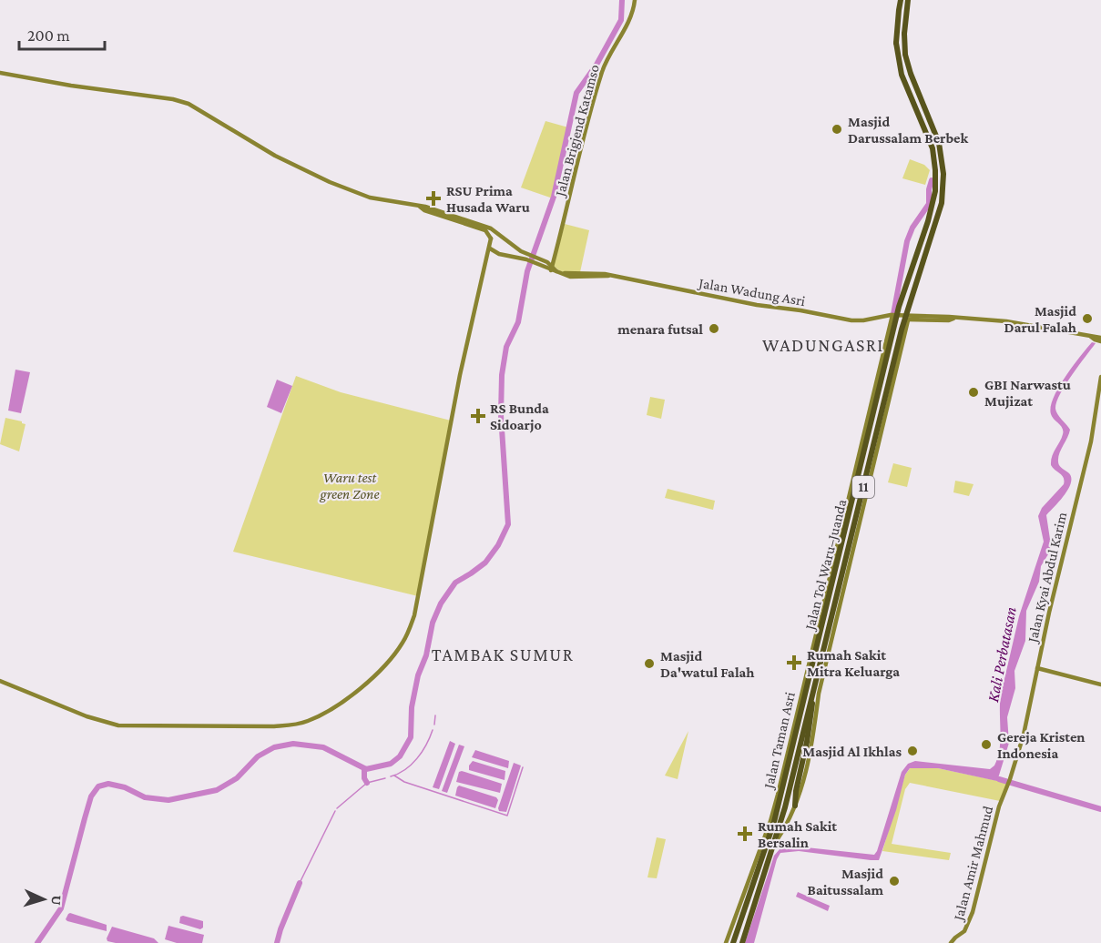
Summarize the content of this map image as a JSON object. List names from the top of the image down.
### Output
{
  "streets": {
    "highway": ["11", "Jalan Tol Waru–Juanda"],
    "main road": [
      "Jalan Brigjend Katamso",
      "Jalan Wadung Asri",
      "Jalan Kyai Abdul Karim",
      "Jalan Taman Asri",
      "Jalan Amir Mahmud"
    ]
  },
  "crossings": [
    ["Jalan Brigjend Katamso", "Jalan Wadung Asri"],
    ["Jalan Wadung Asri", "Jalan Taman Asri"],
    ["Jalan Kyai Abdul Karim", "Jalan Amir Mahmud"]
  ],
  "districts": ["WADUNGASRI", "TAMBAK SUMUR"],
  "water": ["Kali Perbatasan"],
  "parks": ["Waru test green Zone"],
  "places": {
    "other": [
      "Masjid Darussalam Berbek",
      "Masjid Darul Falah",
      "menara futsal",
      "GBI Narwastu Mujizat",
      "Masjid Da'watul Falah",
      "Gereja Kristen Indonesia",
      "Masjid Al Ikhlas",
      "Masjid Baitussalam"
    ],
    "health": [
      "RSU Prima Husada Waru",
      "RS Bunda Sidoarjo",
      "Rumah Sakit Mitra Keluarga",
      "Rumah Sakit Bersalin"
    ]
  },
  "scale_bar": "200 m",
  "north": "right"
}
